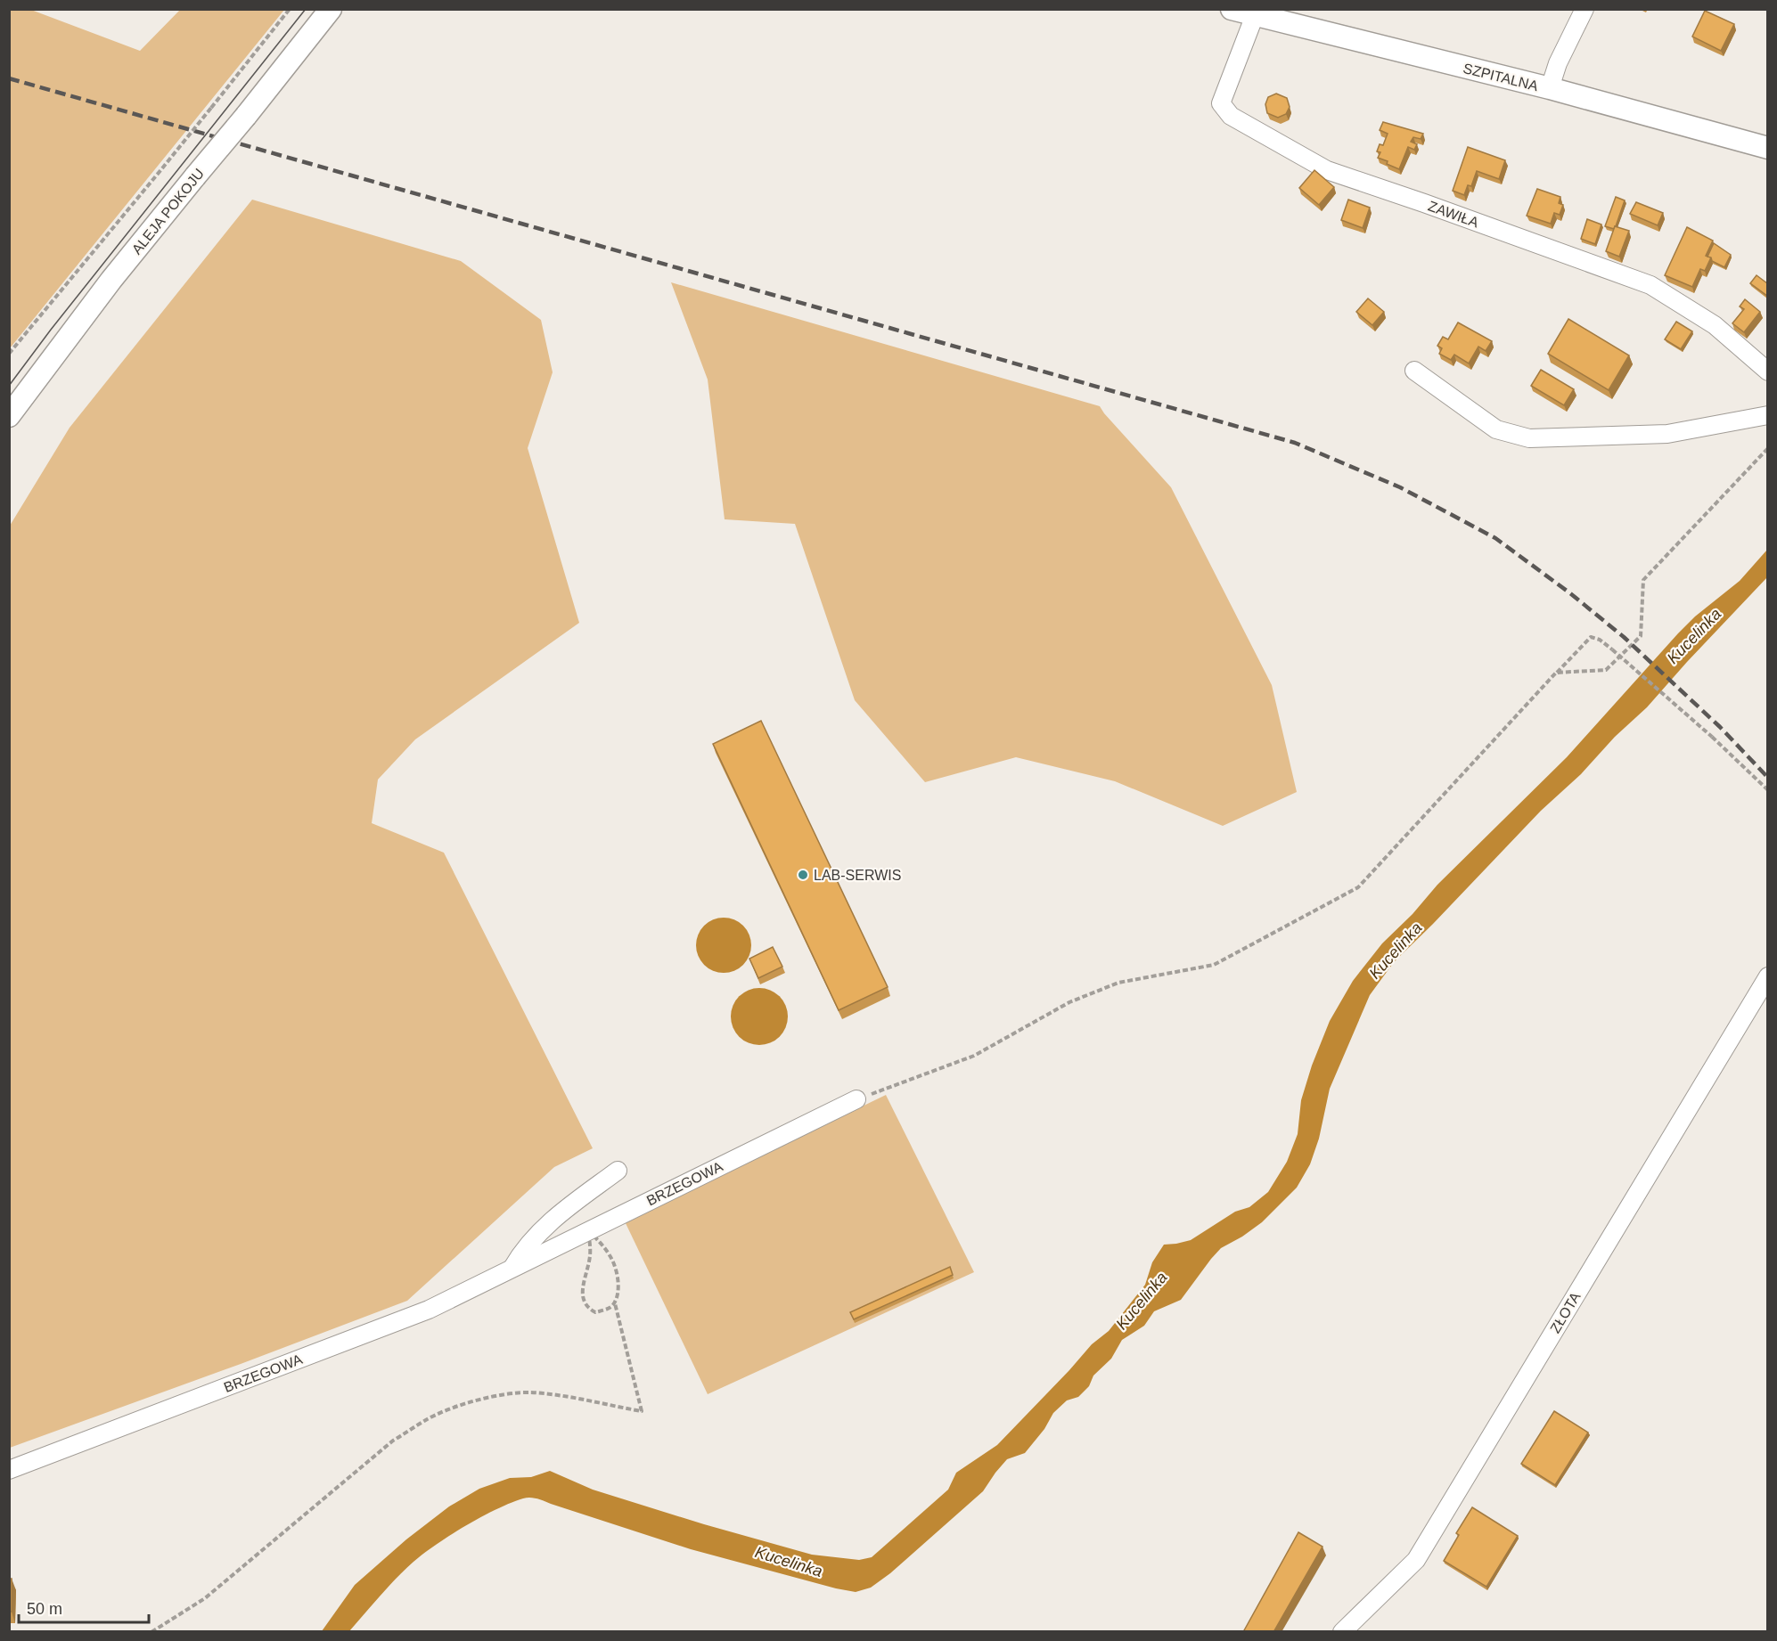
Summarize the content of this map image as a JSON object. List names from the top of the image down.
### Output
{
  "streets": {
    "street": [
      "SZPITALNA",
      "ALEJA POKOJU",
      "ZAWIŁA",
      "BRZEGOWA",
      "ZŁOTA"
    ]
  },
  "crossings": [
    ["SZPITALNA", "ZAWIŁA"]
  ],
  "water": ["Kucelinka"],
  "places": ["LAB-SERWIS"],
  "scale_bar": "50 m"
}
